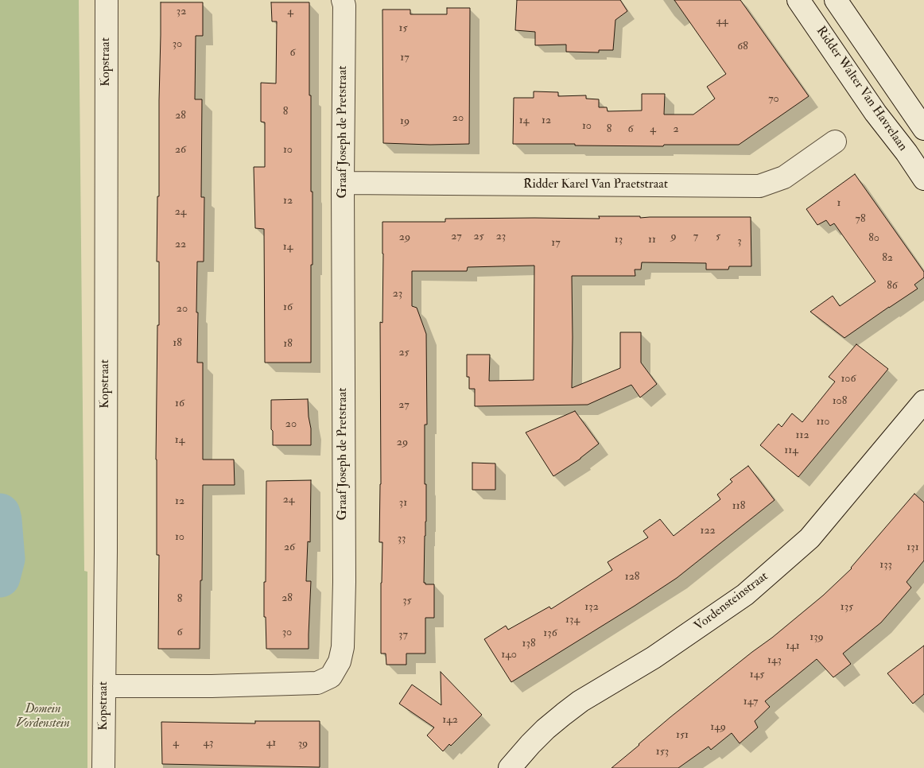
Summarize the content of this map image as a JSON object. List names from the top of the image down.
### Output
{
  "streets": {
    "street": [
      "Kopstraat",
      "Ridder Walter Van Havrelaan",
      "Graaf Joseph de Pretstraat",
      "Ridder Karel Van Praetstraat",
      "Vordensteinstraat"
    ]
  },
  "crossings": [
    ["Kopstraat", "Graaf Joseph de Pretstraat"],
    ["Graaf Joseph de Pretstraat", "Ridder Karel Van Praetstraat"]
  ],
  "parks": ["Domein Vordenstein"],
  "house_numbers": [
    "32",
    "4",
    "44",
    "15",
    "30",
    "68",
    "6",
    "17",
    "70",
    "8",
    "28",
    "20",
    "14",
    "12",
    "19",
    "10",
    "8",
    "6",
    "4",
    "2",
    "26",
    "10",
    "12",
    "1",
    "24",
    "78",
    "27",
    "25",
    "23",
    "9",
    "7",
    "5",
    "29",
    "80",
    "13",
    "11",
    "3",
    "17",
    "22",
    "14",
    "82",
    "86",
    "23",
    "16",
    "20",
    "18",
    "18",
    "25",
    "106",
    "108",
    "16",
    "27",
    "110",
    "20",
    "112",
    "14",
    "29",
    "114",
    "24",
    "12",
    "31",
    "118",
    "122",
    "10",
    "33",
    "26",
    "131",
    "133",
    "128",
    "28",
    "8",
    "35",
    "132",
    "135",
    "134",
    "6",
    "30",
    "136",
    "37",
    "139",
    "138",
    "141",
    "140",
    "143",
    "145",
    "147",
    "142",
    "149",
    "151",
    "4",
    "43",
    "41",
    "39",
    "153"
  ]
}
